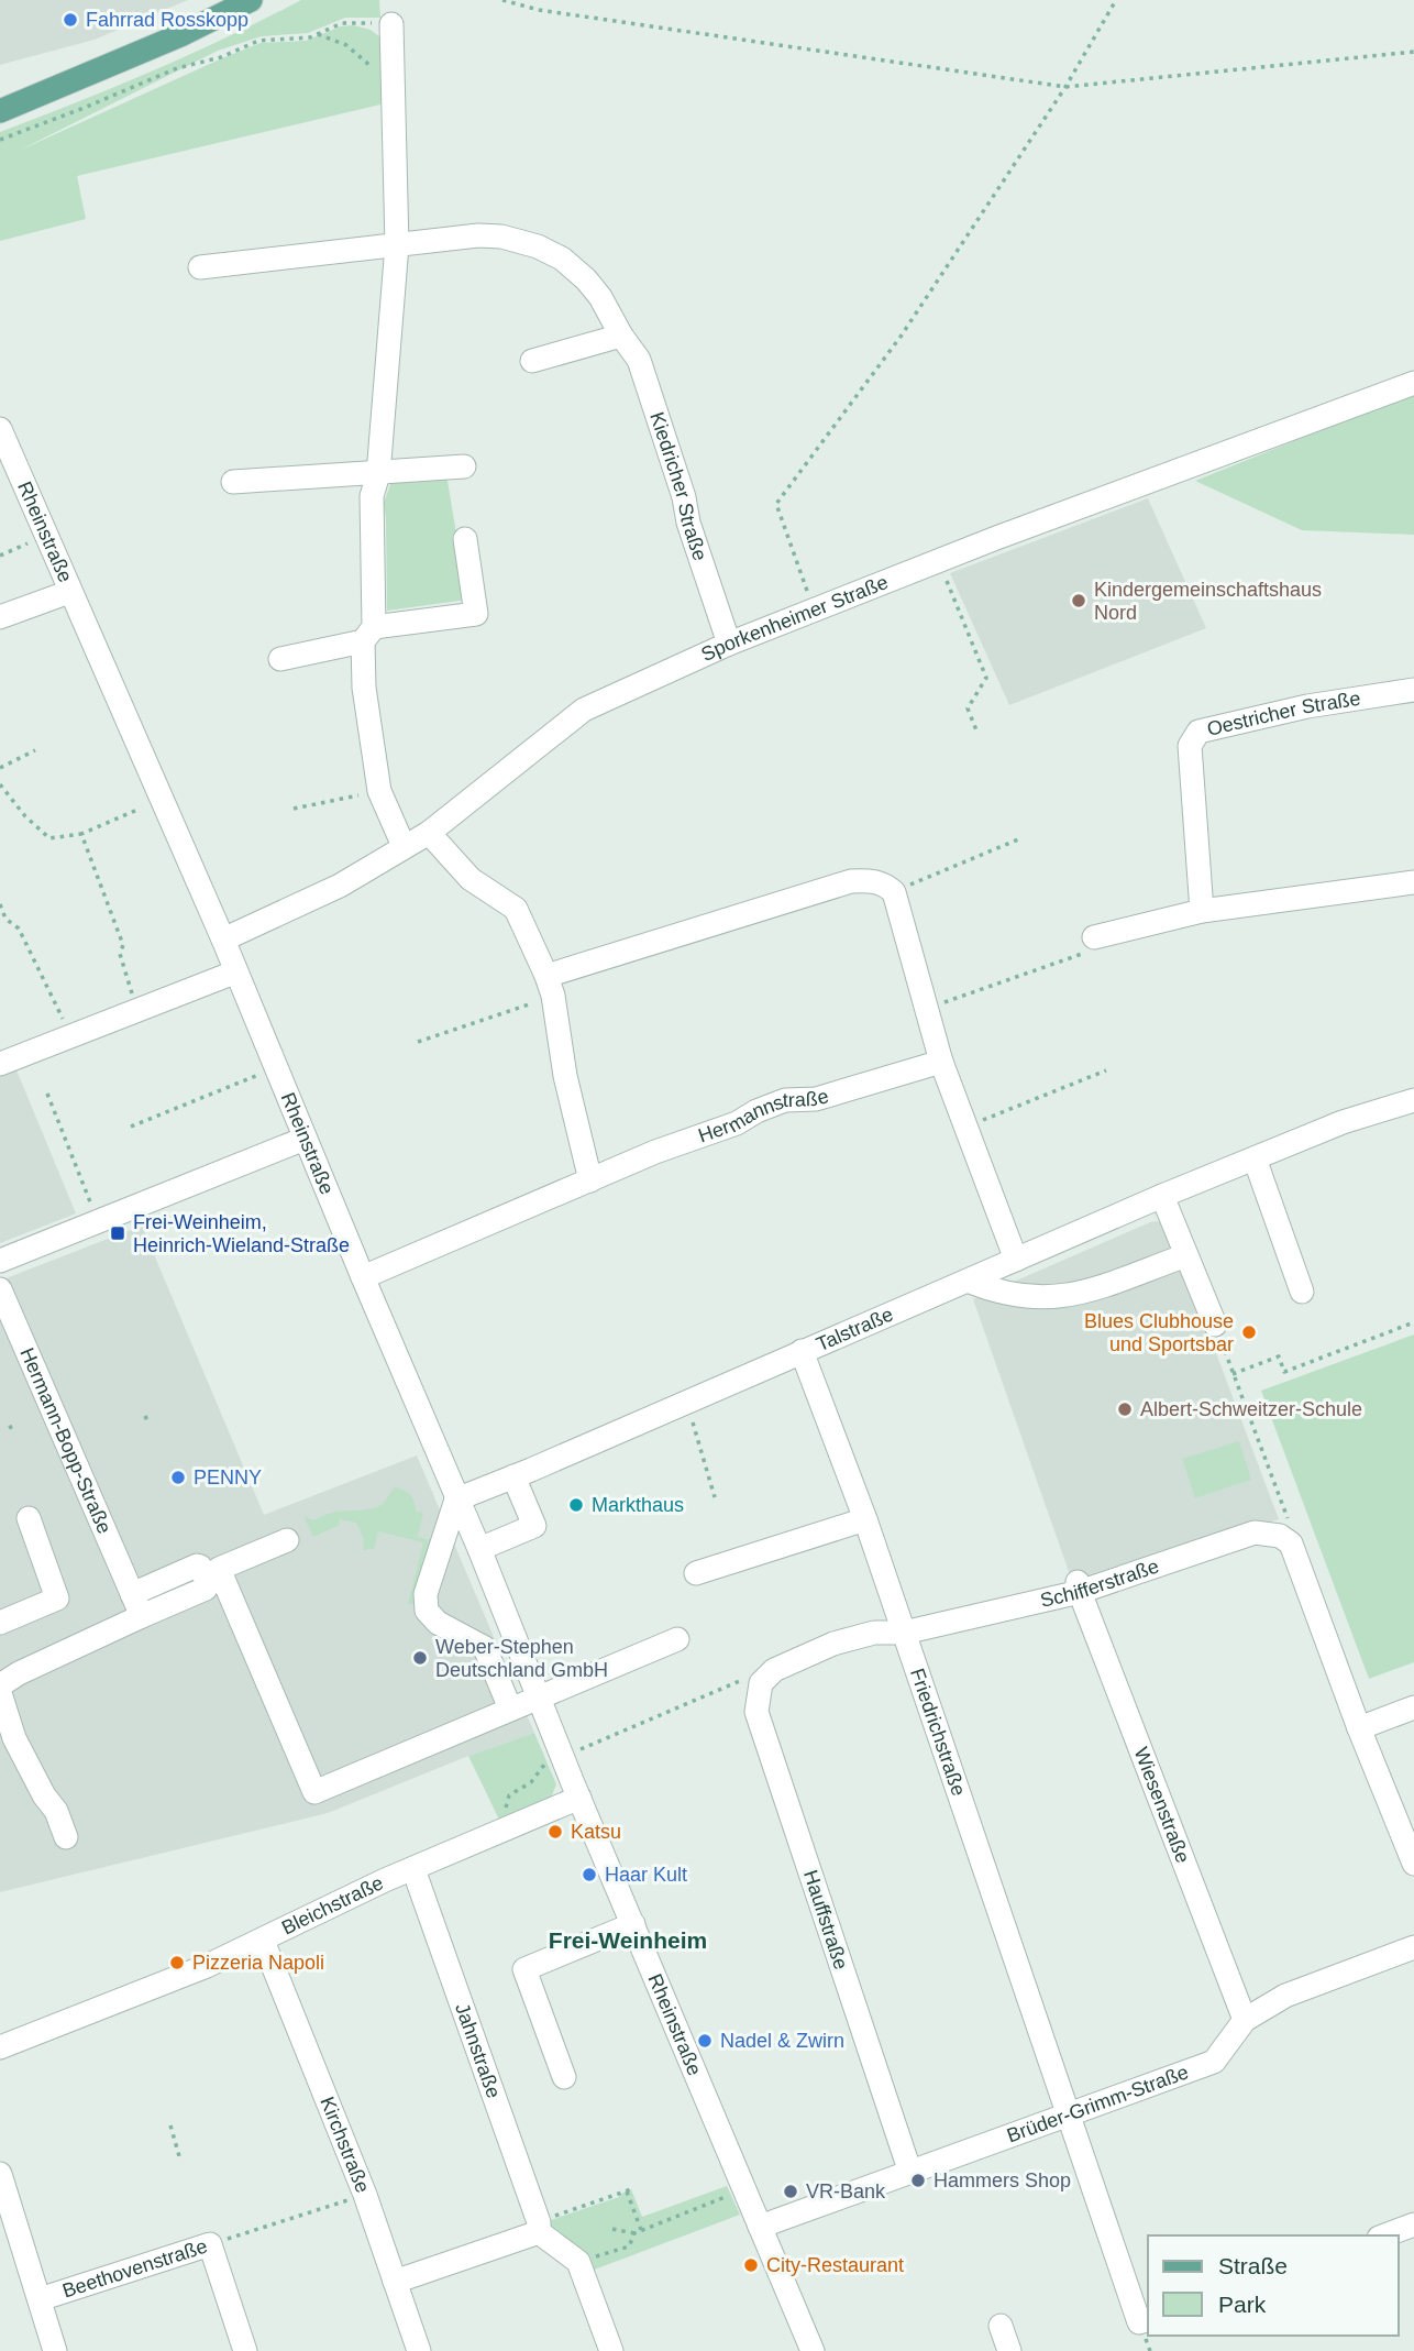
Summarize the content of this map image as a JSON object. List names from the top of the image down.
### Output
{
  "streets": {
    "street": [
      "Kiedricher Straße",
      "Rheinstraße",
      "Sporkenheimer Straße",
      "Oestricher Straße",
      "Hermannstraße",
      "Talstraße",
      "Hermann-Bopp-Straße",
      "Schifferstraße",
      "Friedrichstraße",
      "Wiesenstraße",
      "Bleichstraße",
      "Hauffstraße",
      "Jahnstraße",
      "Brüder-Grimm-Straße",
      "Kirchstraße",
      "Beethovenstraße"
    ]
  },
  "crossings": [
    ["Kiedricher Straße", "Sporkenheimer Straße"],
    ["Rheinstraße", "Sporkenheimer Straße"],
    ["Rheinstraße", "Hermannstraße"],
    ["Rheinstraße", "Talstraße"],
    ["Rheinstraße", "Bleichstraße"],
    ["Rheinstraße", "Brüder-Grimm-Straße"],
    ["Talstraße", "Friedrichstraße"],
    ["Schifferstraße", "Friedrichstraße"],
    ["Schifferstraße", "Wiesenstraße"],
    ["Schifferstraße", "Hauffstraße"],
    ["Friedrichstraße", "Brüder-Grimm-Straße"],
    ["Wiesenstraße", "Brüder-Grimm-Straße"],
    ["Bleichstraße", "Jahnstraße"],
    ["Bleichstraße", "Kirchstraße"],
    ["Hauffstraße", "Brüder-Grimm-Straße"]
  ],
  "districts": ["Frei-Weinheim"],
  "places": {
    "other": [
      "Fahrrad Rosskopp",
      "Kindergemeinschaftshaus Nord",
      "Blues Clubhouse und Sportsbar",
      "Albert-Schweitzer-Schule",
      "PENNY",
      "Markthaus",
      "Weber-Stephen Deutschland GmbH",
      "Katsu",
      "Haar Kult",
      "Pizzeria Napoli",
      "Nadel & Zwirn",
      "Hammers Shop",
      "VR-Bank",
      "City-Restaurant"
    ],
    "transit": ["Frei-Weinheim, Heinrich-Wieland-Straße"]
  },
  "legend": ["Straße", "Park"]
}
